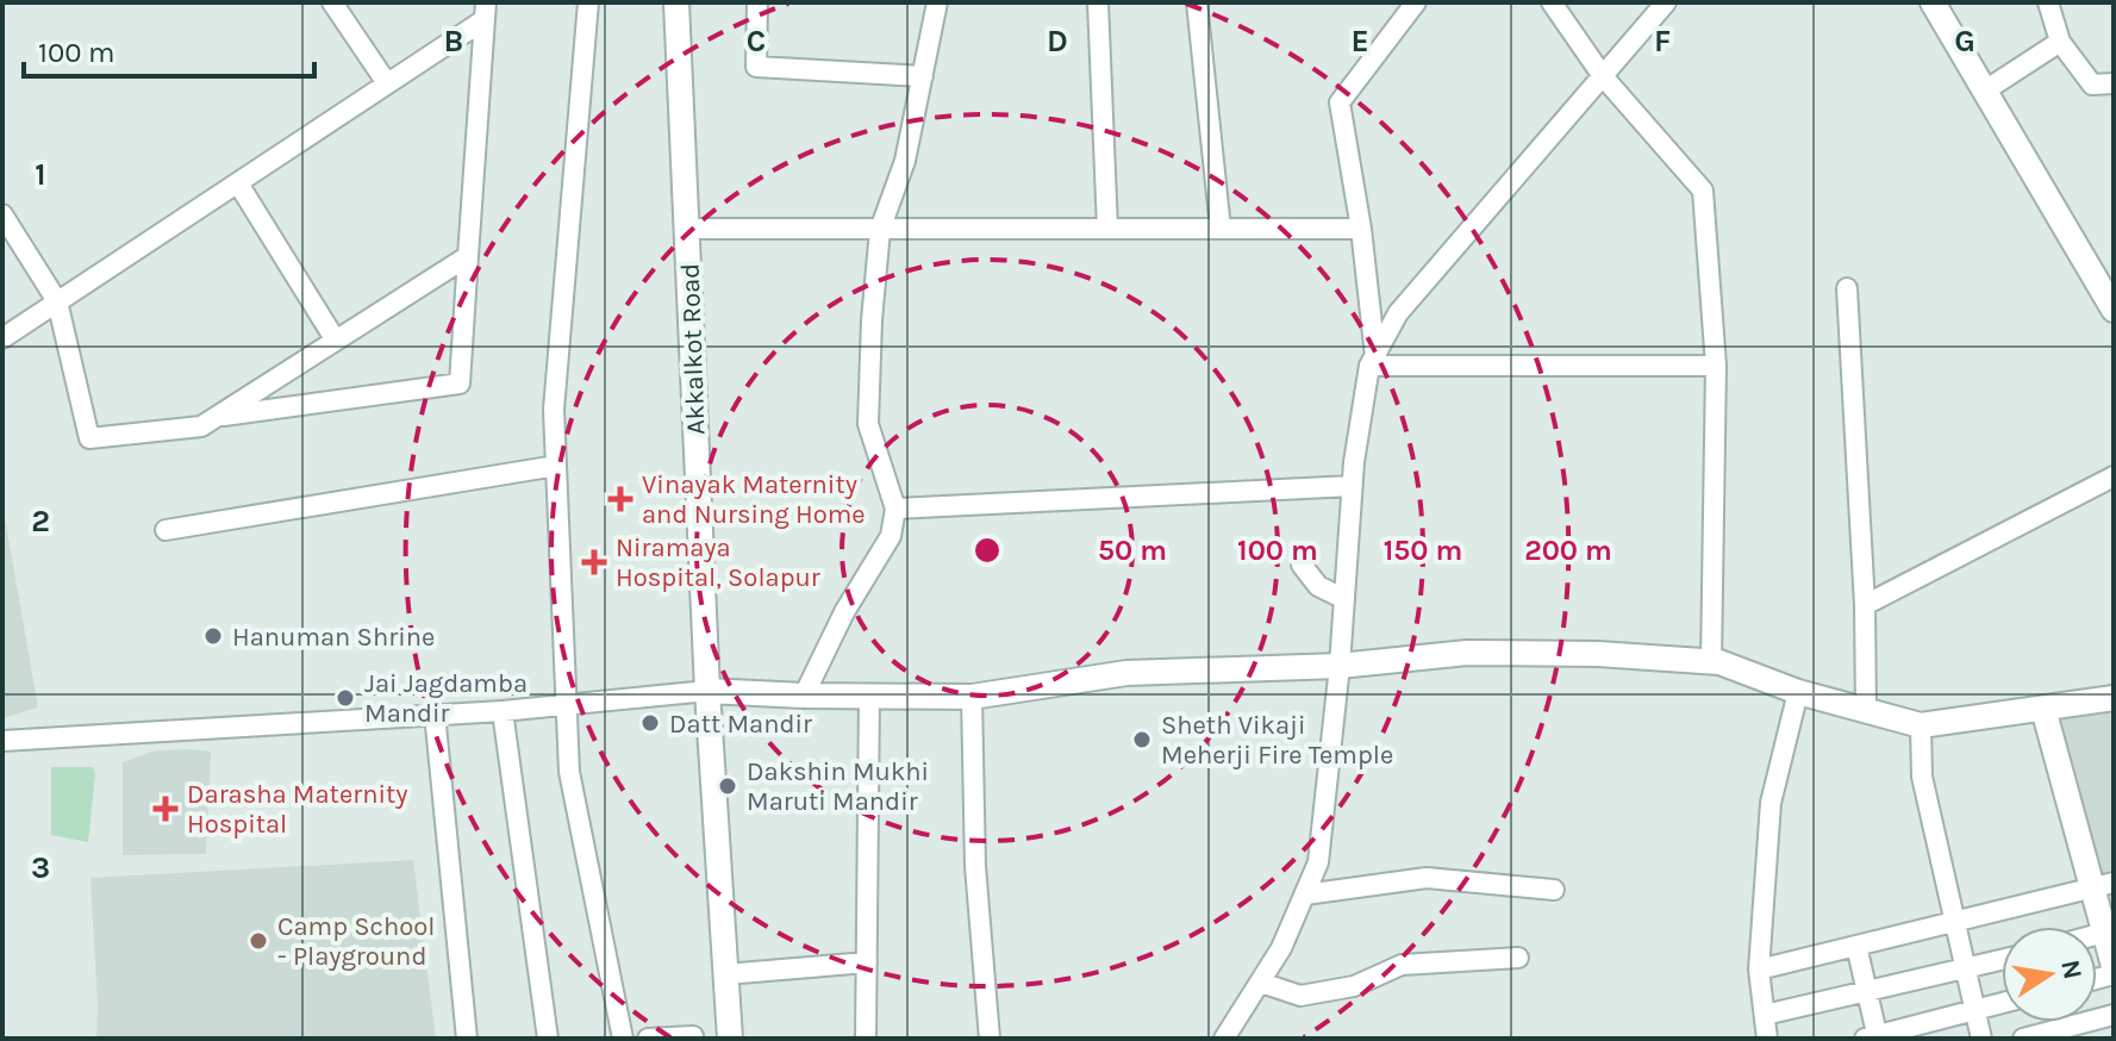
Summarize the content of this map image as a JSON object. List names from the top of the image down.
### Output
{
  "streets": {
    "street": ["Akkalkot Road"]
  },
  "places": {
    "health": ["Vinayak Maternity and Nursing Home", "Niramaya Hospital, Solapur", "Darasha Maternity Hospital"],
    "other": [
      "Hanuman Shrine",
      "Jai Jagdamba Mandir",
      "Datt Mandir",
      "Sheth Vikaji Meherji Fire Temple",
      "Dakshin Mukhi Maruti Mandir",
      "Camp School - Playground"
    ]
  },
  "scale_bar": "100 m",
  "north": "right",
  "grid": {
    "columns": [
      "B",
      "C",
      "D",
      "E",
      "F",
      "G"
    ],
    "rows": ["1", "2", "3"]
  },
  "rings": [
    "50 m",
    "100 m",
    "150 m",
    "200 m"
  ]
}
